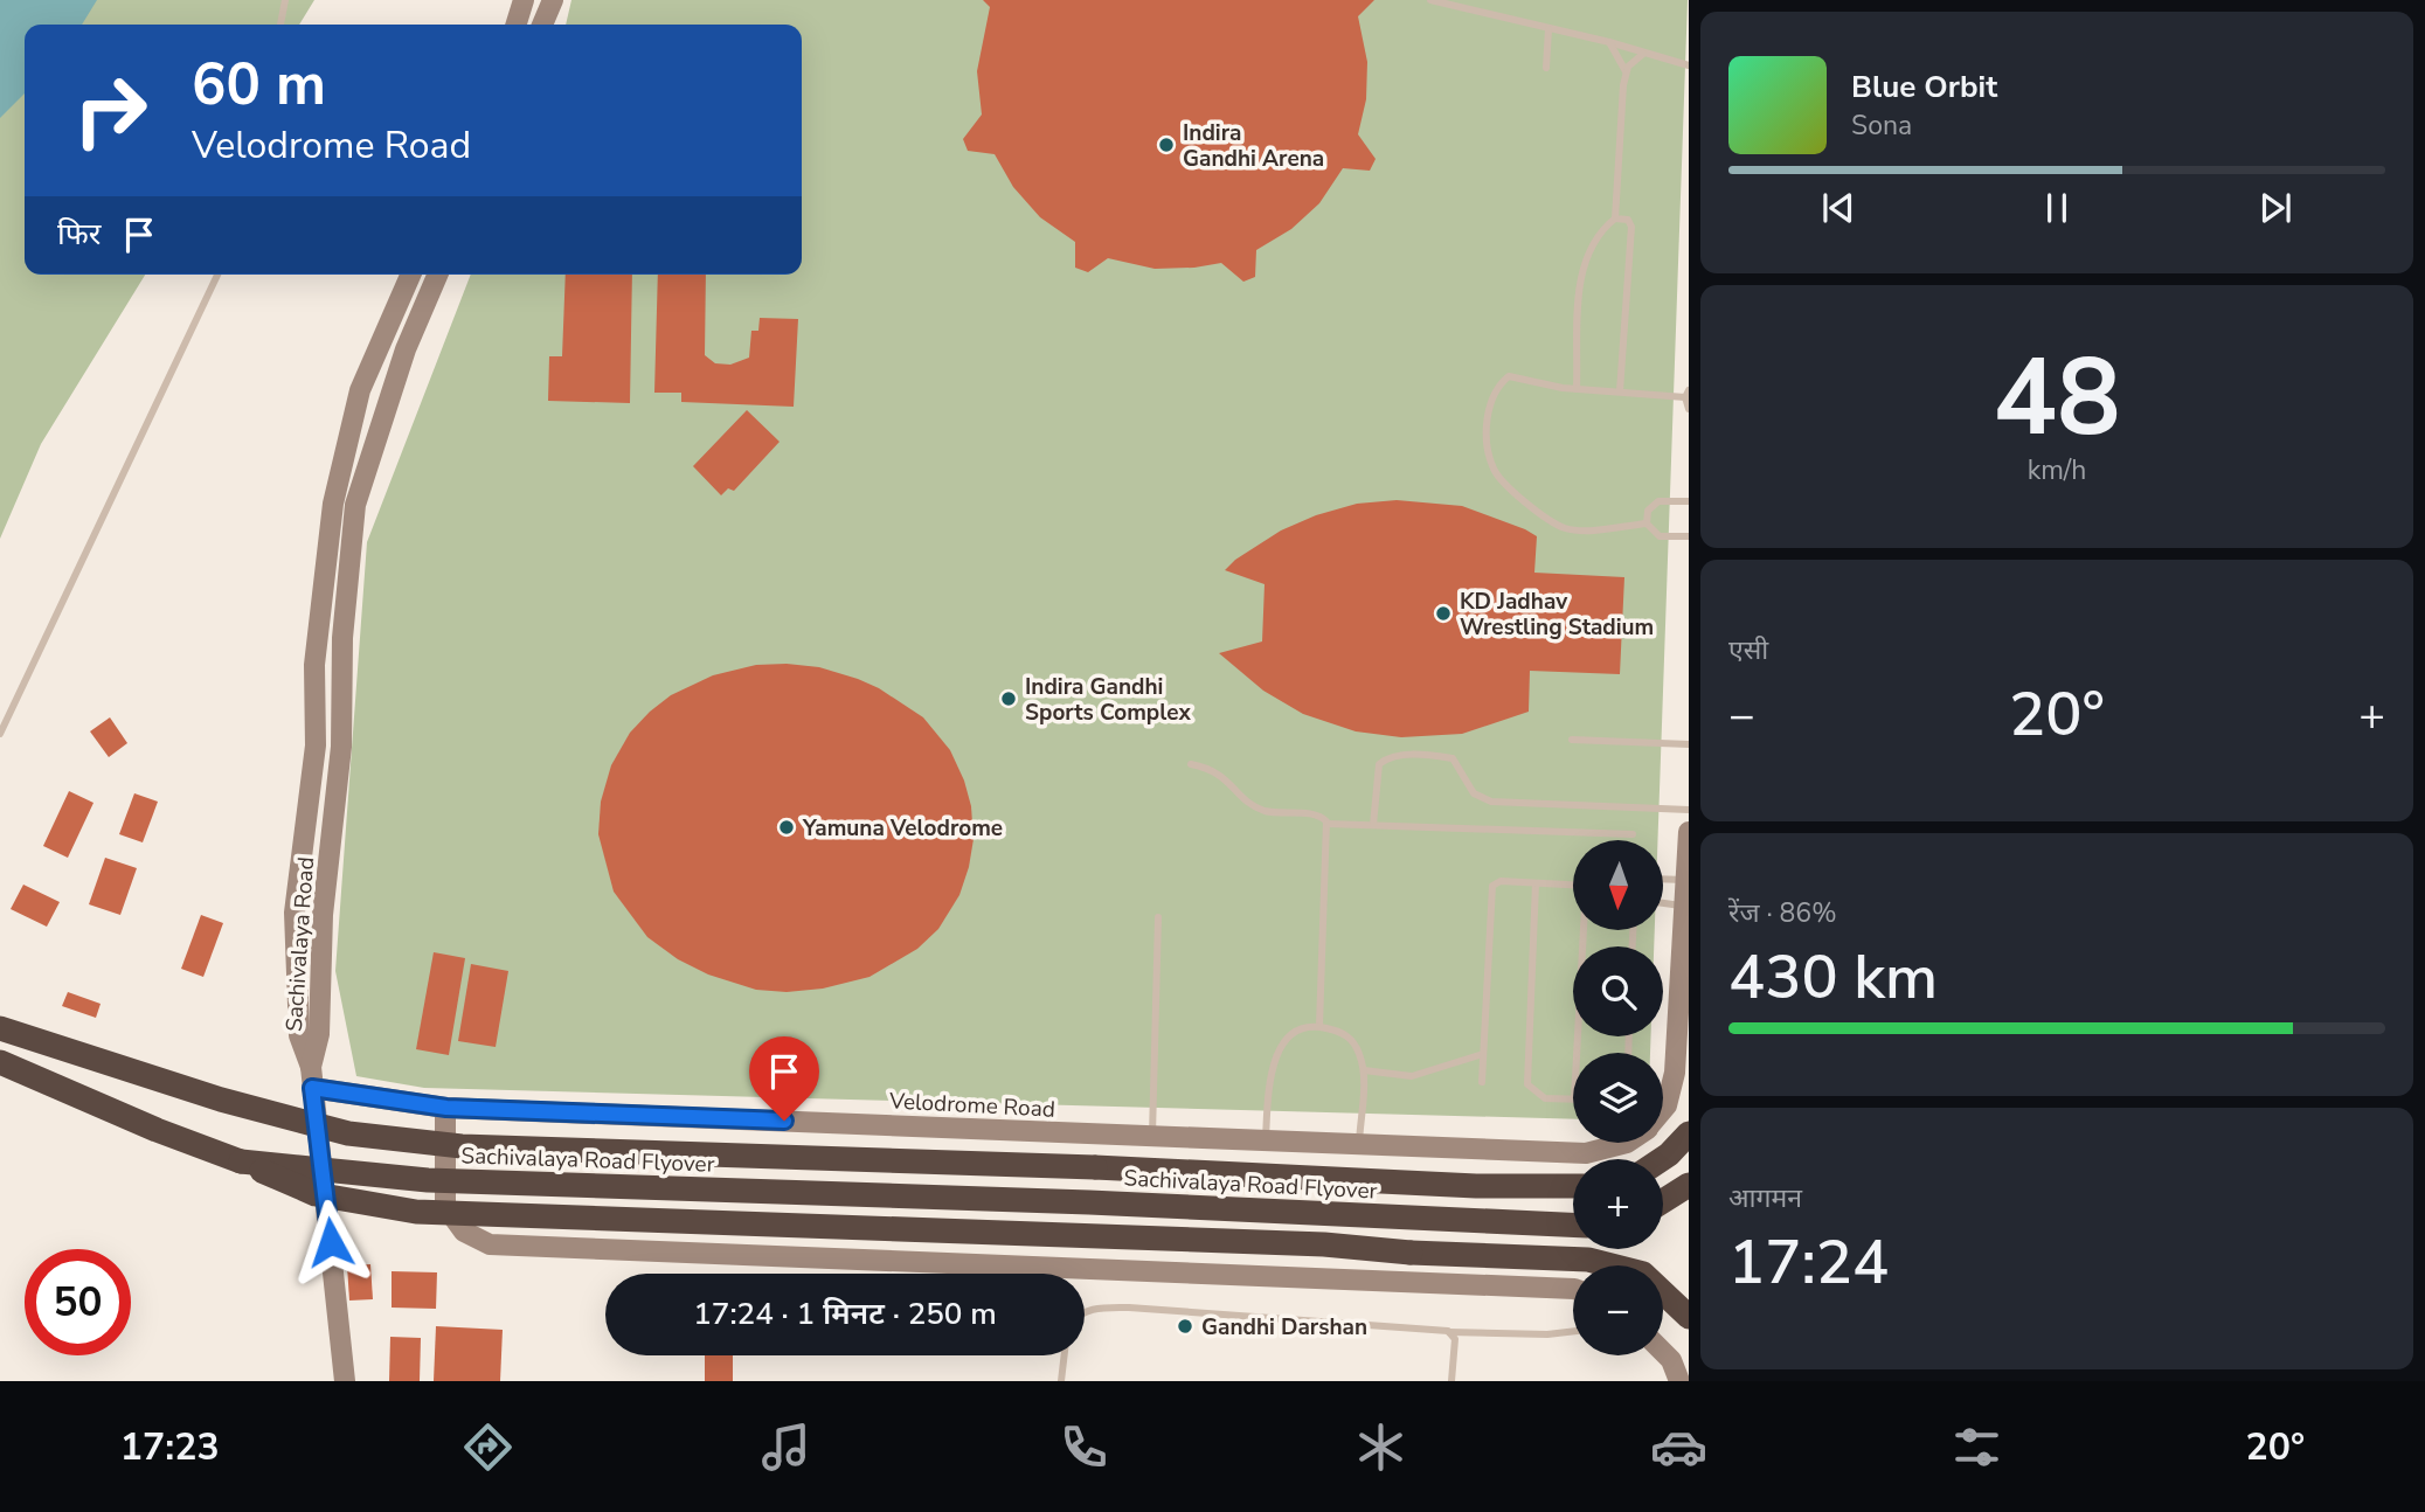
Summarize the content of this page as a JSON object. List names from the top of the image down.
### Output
{
  "streets": {
    "highway": ["Sachivalaya Road Flyover"],
    "street": ["Sachivalaya Road", "Velodrome Road"]
  },
  "crossings": [
    ["Sachivalaya Road", "Velodrome Road"]
  ],
  "places": [
    "Indira Gandhi Arena",
    "KD Jadhav Wrestling Stadium",
    "Indira Gandhi Sports Complex",
    "Yamuna Velodrome",
    "Gandhi Darshan"
  ],
  "north": "bottom",
  "page": {
    "turn": ["60 m", "Velodrome Road"],
    "song": ["Blue Orbit", "Sona"],
    "then": "फिर",
    "tile": [
      ["48", "km/h"],
      "एसी",
      ["रेंज · 86%", "430 km"],
      ["आगमन", "17:24"]
    ],
    "heat": ["−", "20°", "+"],
    "map_buttons": ["+", "−"],
    "limit": "50",
    "trip": "17:24 · 1 मिनट · 250 m",
    "tabs": ["17:23", "20°"]
  }
}
